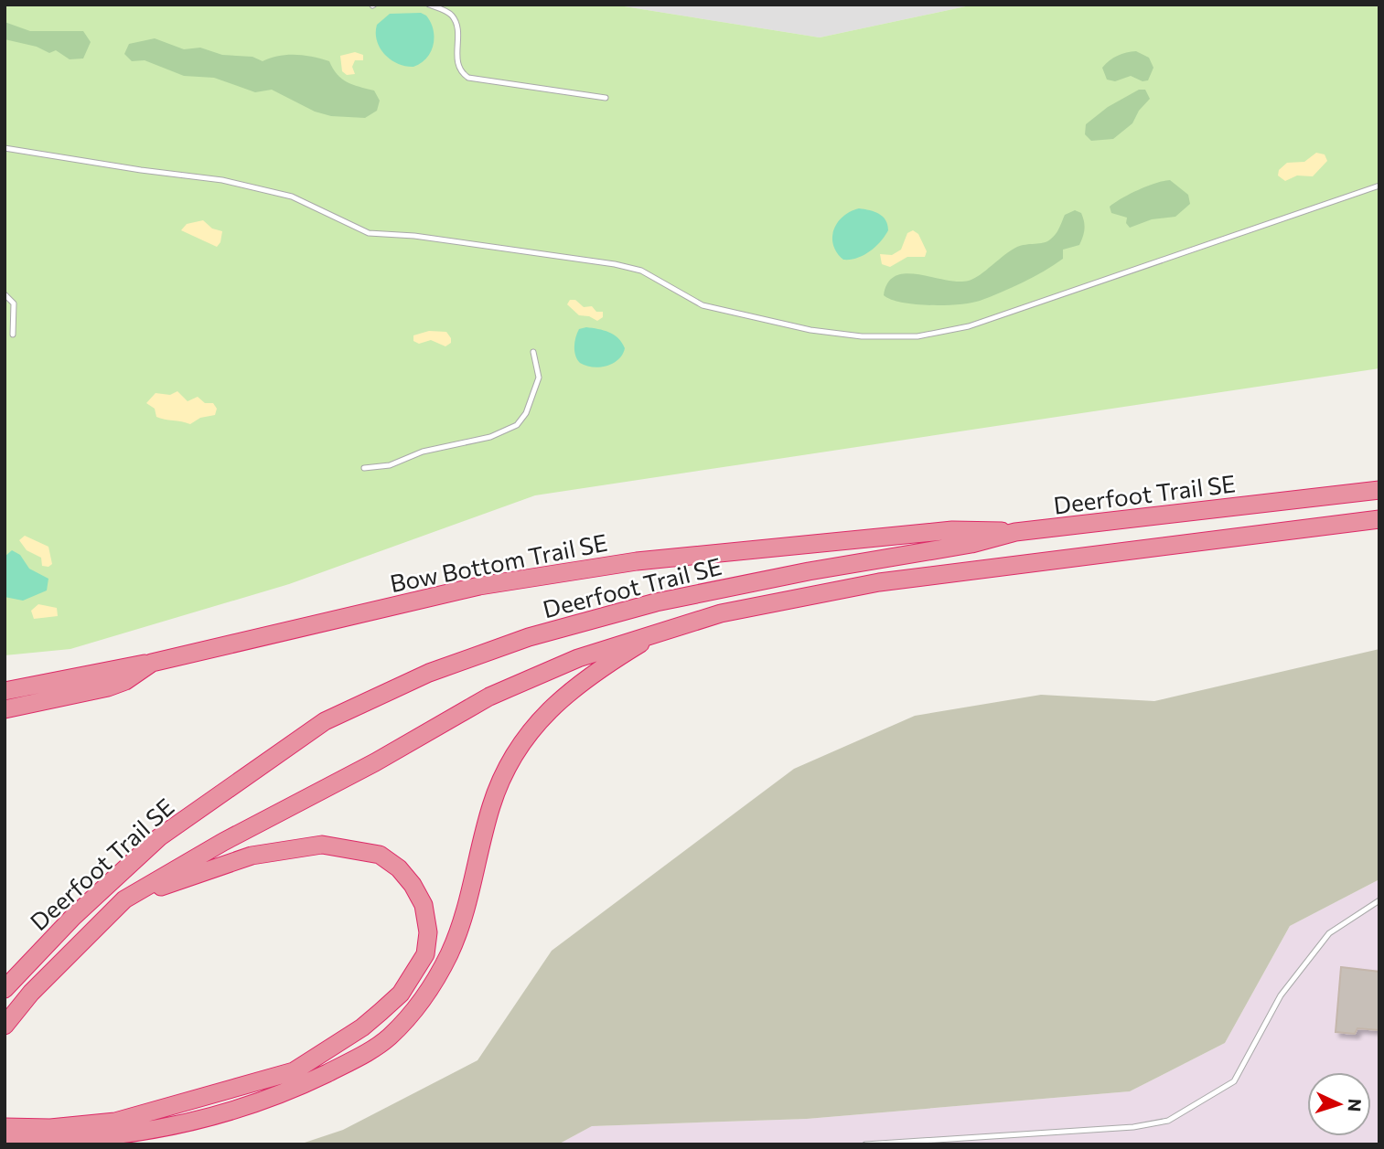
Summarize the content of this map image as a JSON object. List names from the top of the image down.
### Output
{
  "streets": {
    "highway": ["Deerfoot Trail SE", "Bow Bottom Trail SE"]
  },
  "crossings": [
    ["Deerfoot Trail SE", "Bow Bottom Trail SE"]
  ],
  "north": "right"
}
